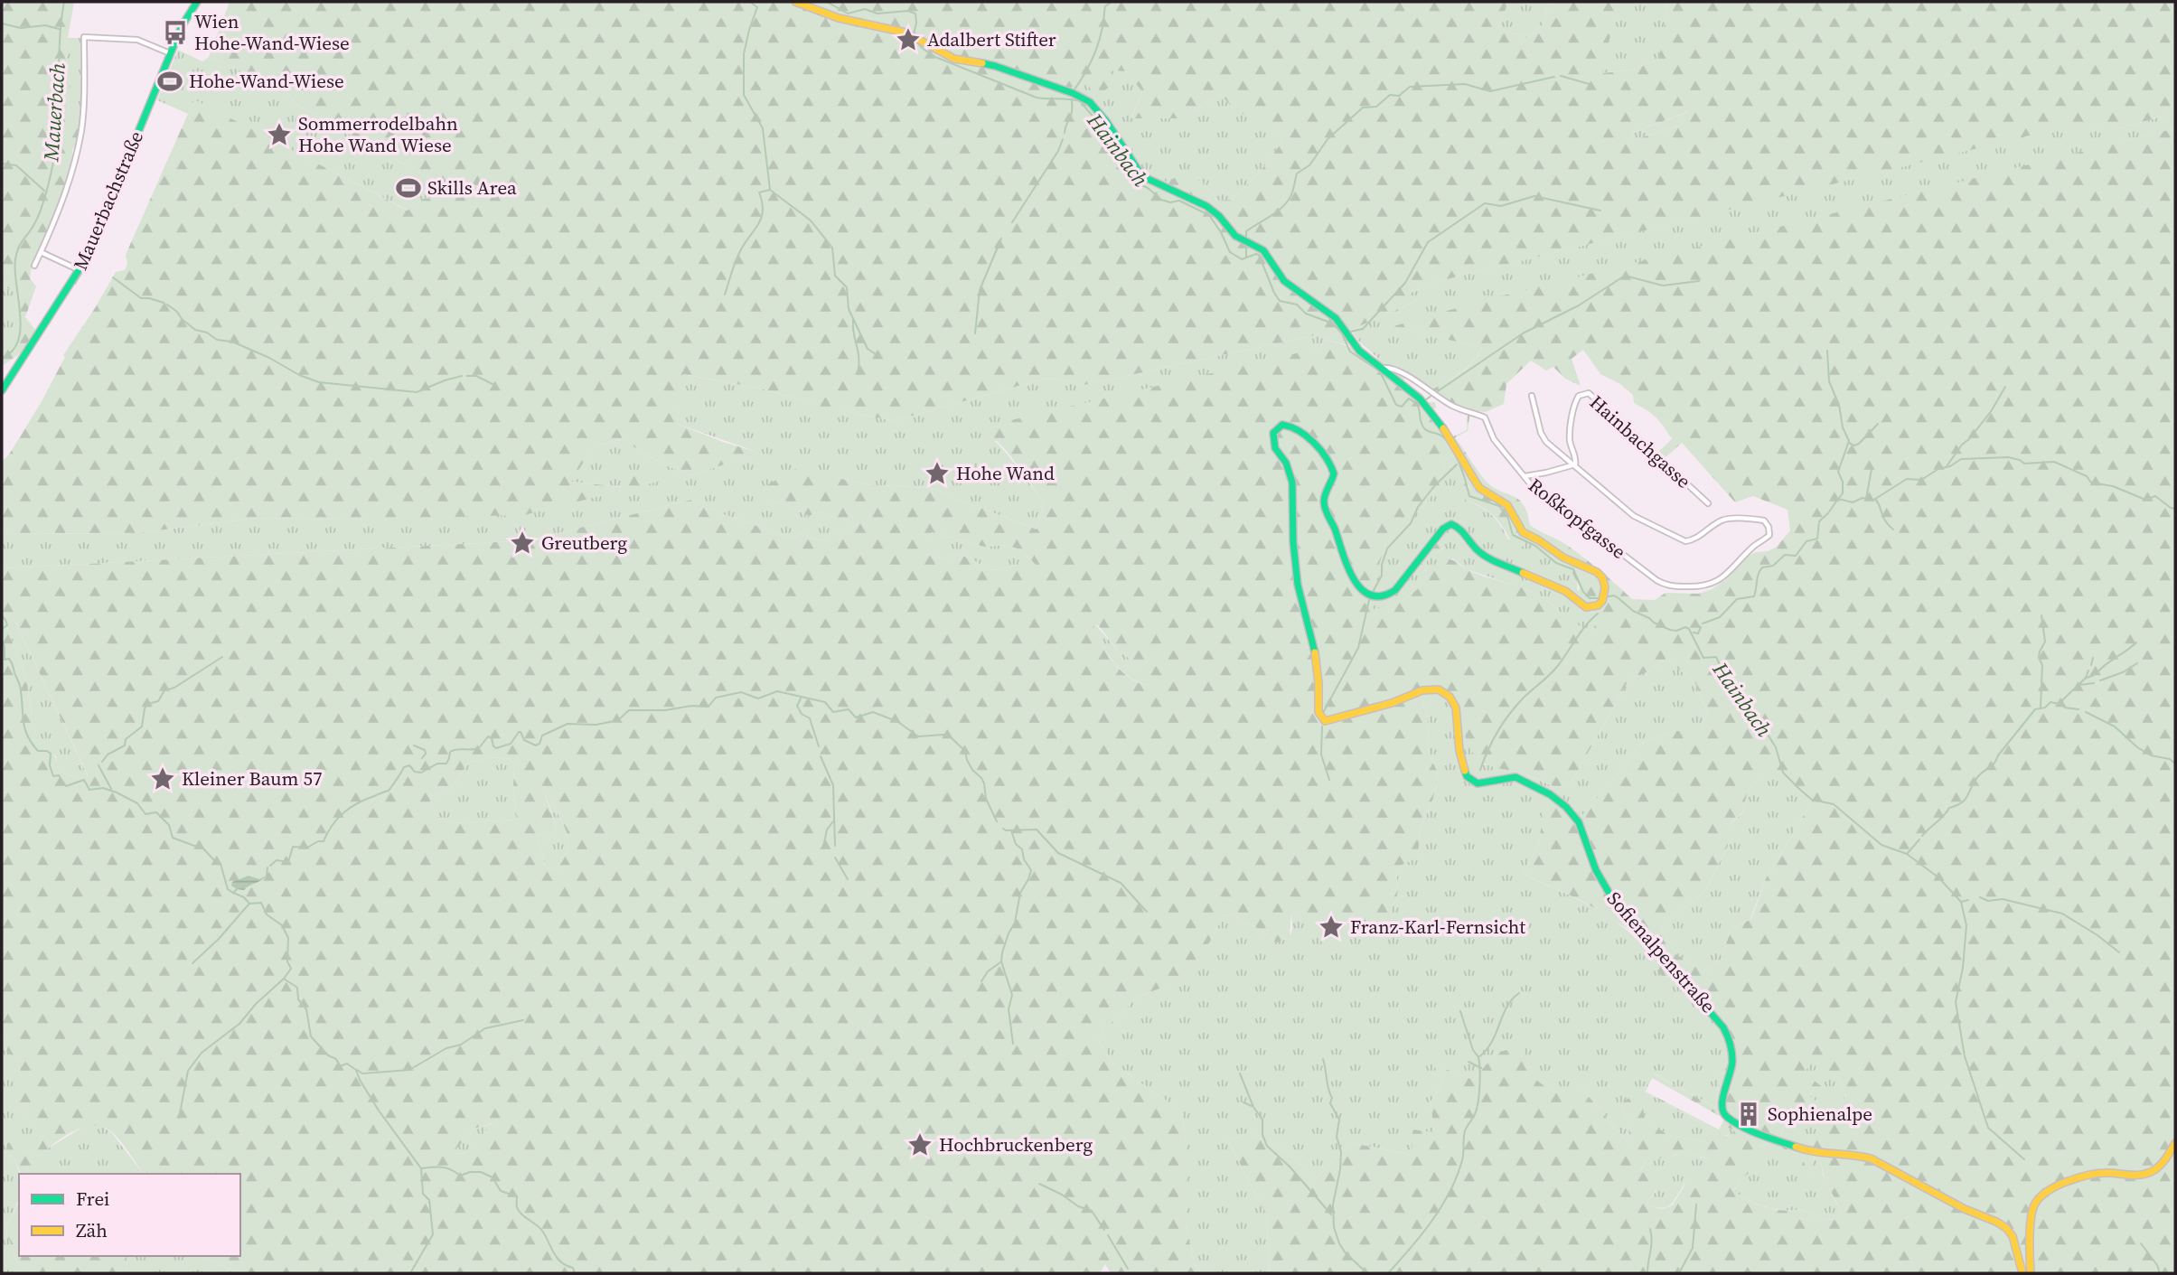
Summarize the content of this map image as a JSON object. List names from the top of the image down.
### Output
{
  "streets": {
    "street": [
      "Mauerbachstraße",
      "Hainbachgasse",
      "Roßkopfgasse",
      "Sofienalpenstraße"
    ]
  },
  "crossings": [
    ["Hainbachgasse", "Roßkopfgasse"],
    ["Roßkopfgasse", "Sofienalpenstraße"]
  ],
  "water": ["Mauerbach", "Hainbach"],
  "places": {
    "bus stop": ["Wien Hohe-Wand-Wiese"],
    "place": [
      "Adalbert Stifter",
      "Sommerrodelbahn Hohe Wand Wiese",
      "Hohe Wand",
      "Greutberg",
      "Kleiner Baum 57",
      "Franz-Karl-Fernsicht",
      "Hochbruckenberg"
    ],
    "sports": ["Hohe-Wand-Wiese", "Skills Area"],
    "building": ["Sophienalpe"]
  },
  "legend": ["Frei", "Zäh"]
}
